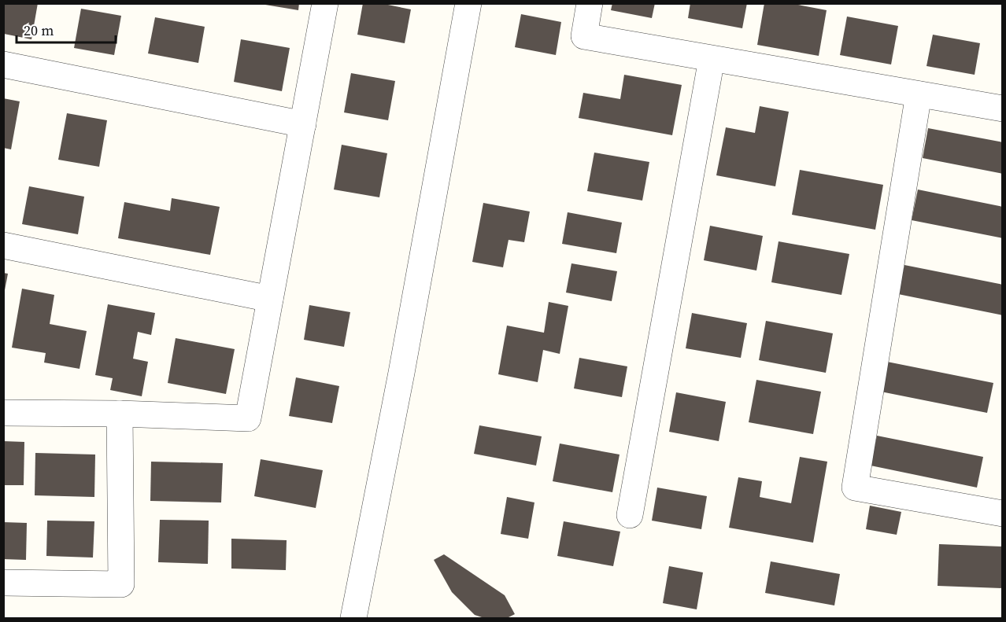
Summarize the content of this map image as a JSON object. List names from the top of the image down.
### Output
{
  "scale_bar": "20 m"
}
